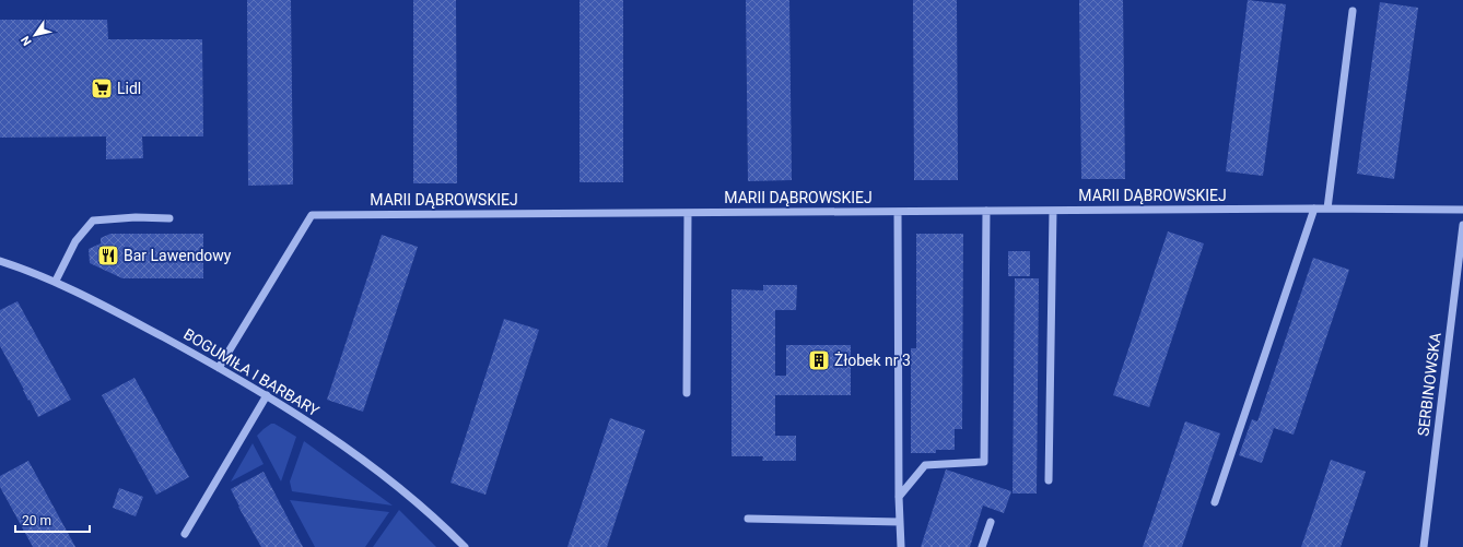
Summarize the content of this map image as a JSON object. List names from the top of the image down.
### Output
{
  "streets": {
    "street": ["MARII DĄBROWSKIEJ", "BOGUMIŁA I BARBARY", "SERBINOWSKA"]
  },
  "crossings": [
    ["MARII DĄBROWSKIEJ", "BOGUMIŁA I BARBARY"]
  ],
  "places": {
    "supermarket": ["Lidl"],
    "restaurant": ["Bar Lawendowy"],
    "building": ["Żłobek nr 3"]
  },
  "scale_bar": "20 m",
  "north": "bottom left"
}
